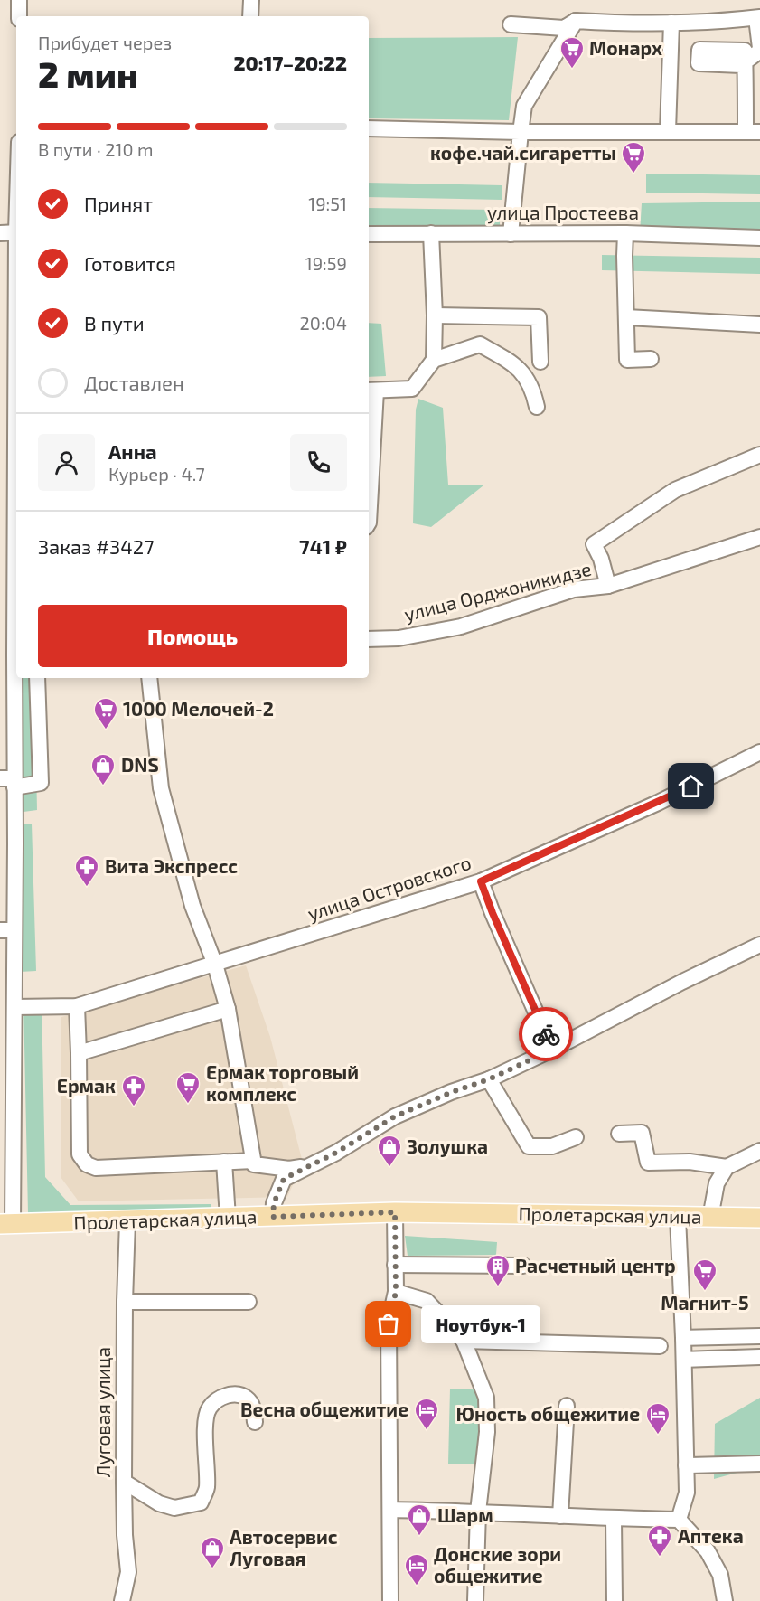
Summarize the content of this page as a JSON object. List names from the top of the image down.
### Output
{
  "streets": {
    "main road": ["Пролетарская улица"],
    "street": [
      "улица Простеева",
      "улица Орджоникидзе",
      "улица Островского",
      "Луговая улица"
    ]
  },
  "crossings": [
    ["Пролетарская улица", "Луговая улица"]
  ],
  "places": {
    "supermarket": [
      "Монарх",
      "кофе.чай.сигаретты",
      "1000 Мелочей-2",
      "Ермак торговый комплекс",
      "Магнит-5"
    ],
    "shop": [
      "DNS",
      "Золушка",
      "Шарм",
      "Автосервис Луговая"
    ],
    "pharmacy": ["Вита Экспресс", "Ермак", "Аптека"],
    "building": ["Расчетный центр"],
    "other": ["Ноутбук-1"],
    "hotel": ["Весна общежитие", "Юность общежитие", "Донские зори общежитие"]
  },
  "page": {
    "heading": ["2 мин", "Прибудет через", "20:17–20:22"],
    "panel": [
      "Анна",
      "Курьер · 4.7",
      "Заказ #3427",
      "741 ₽"
    ],
    "bar": "В пути · 210 m",
    "list": [
      ["Принят", "19:51"],
      ["Готовится", "19:59"],
      ["В пути", "20:04"],
      "Доставлен"
    ],
    "buttons": "Помощь",
    "bubble": "Ноутбук-1"
  }
}
